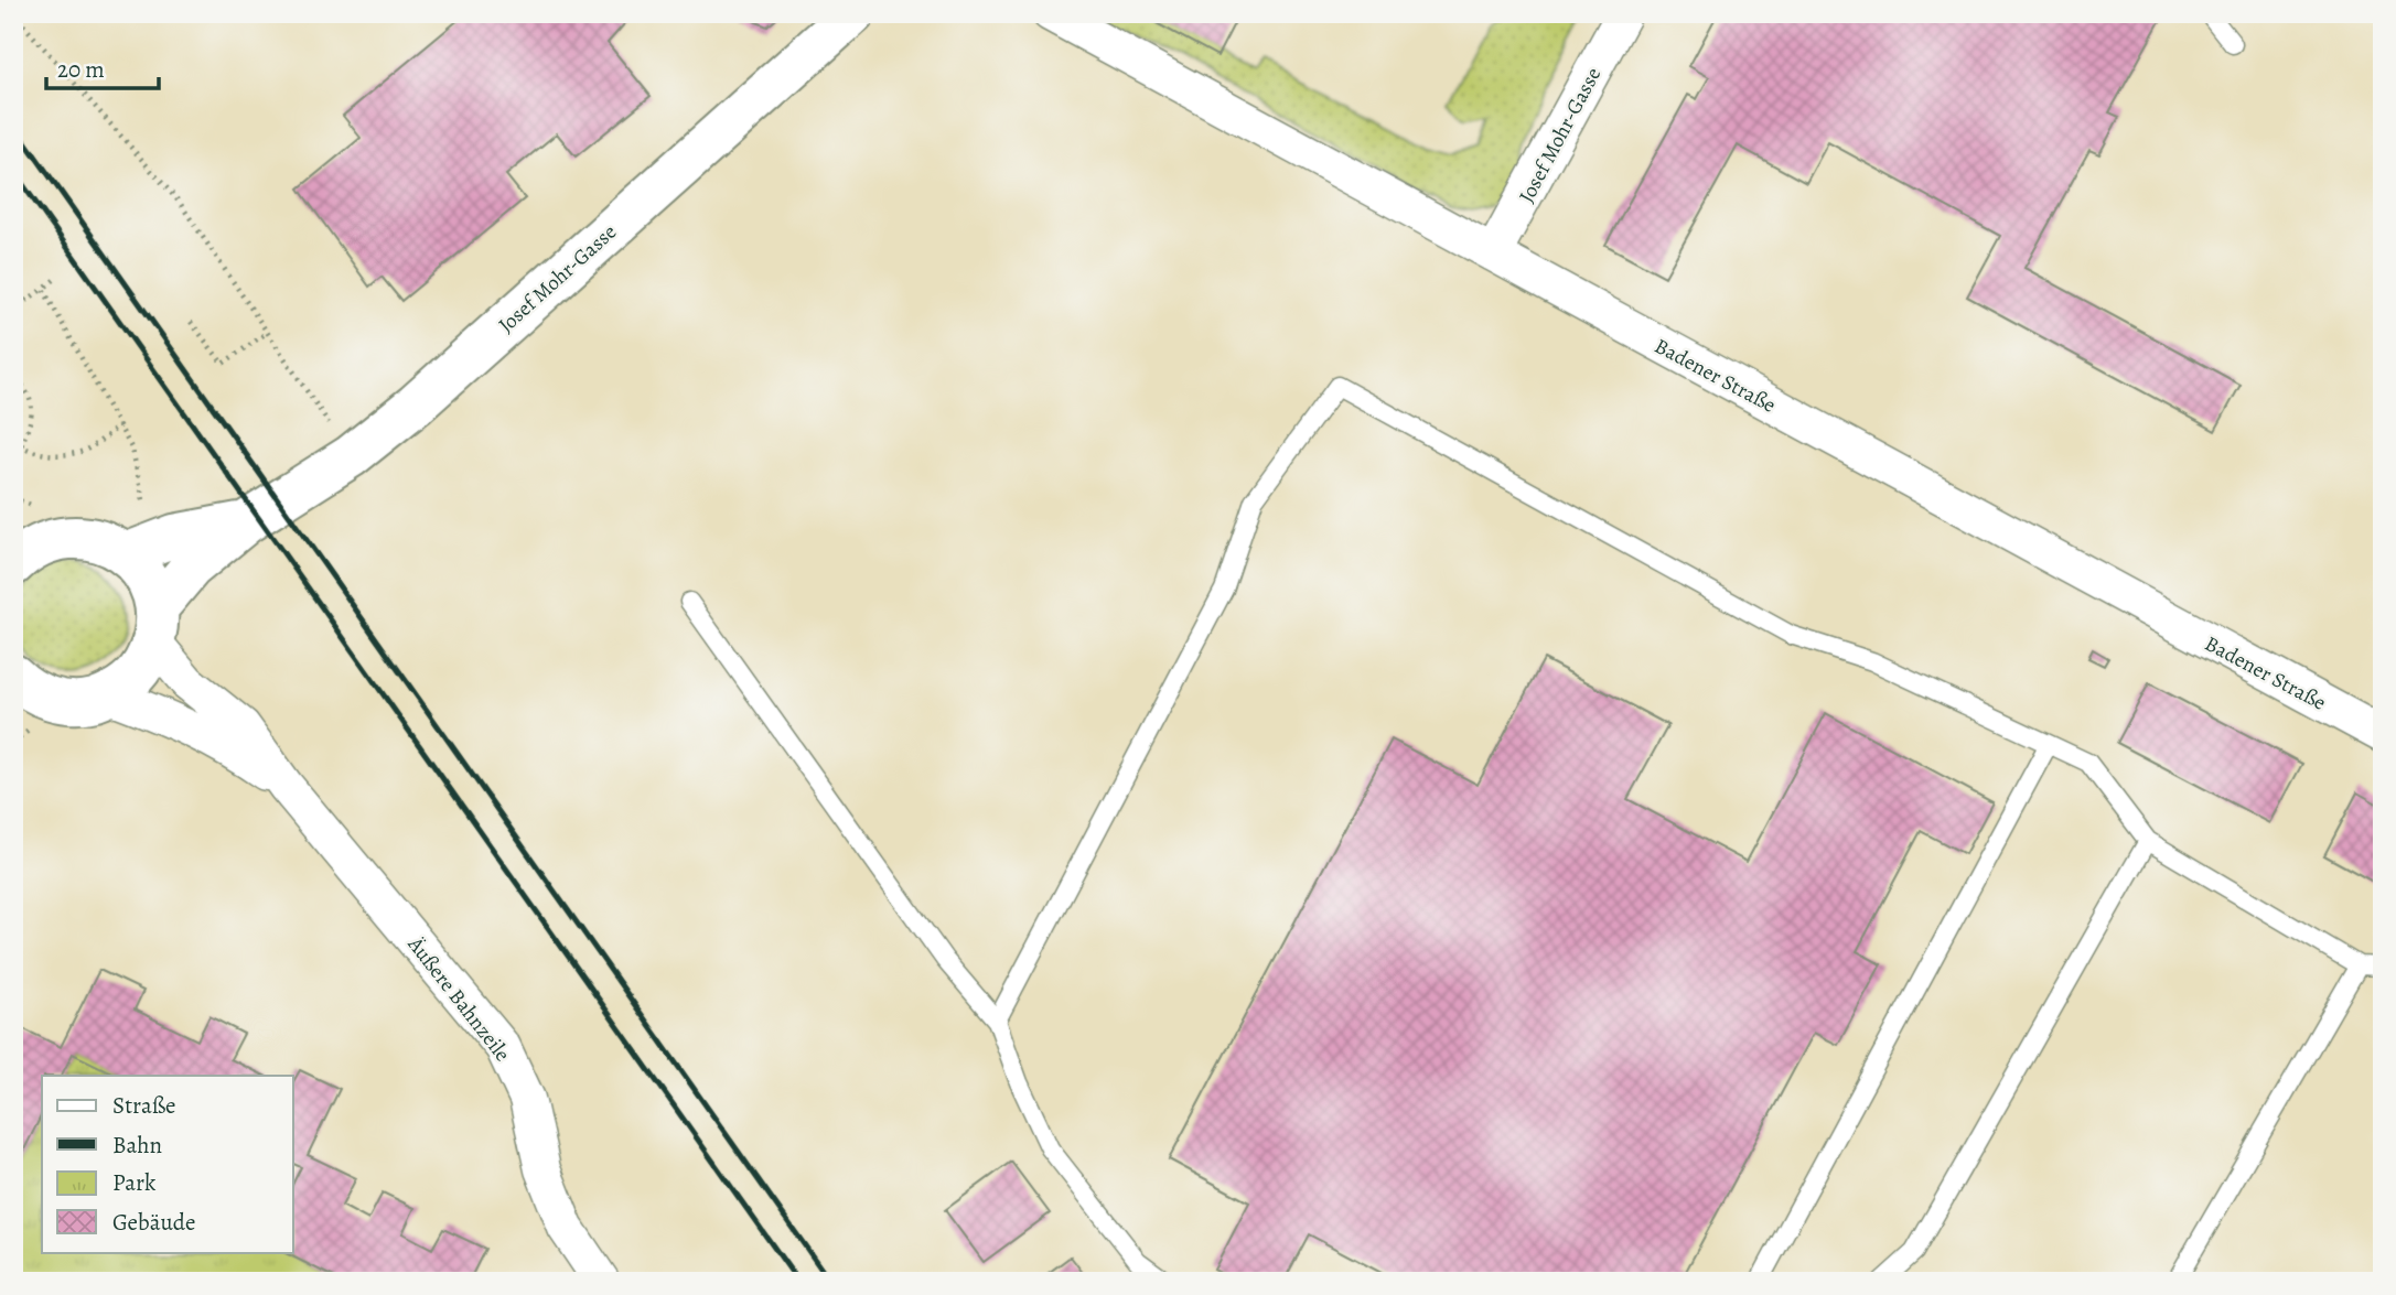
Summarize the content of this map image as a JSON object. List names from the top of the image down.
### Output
{
  "streets": {
    "street": ["Josef Mohr-Gasse", "Badener Straße", "Äußere Bahnzeile"]
  },
  "crossings": [
    ["Josef Mohr-Gasse", "Badener Straße"],
    ["Josef Mohr-Gasse", "Äußere Bahnzeile"]
  ],
  "legend": [
    "Straße",
    "Bahn",
    "Park",
    "Gebäude"
  ],
  "scale_bar": "20 m"
}
